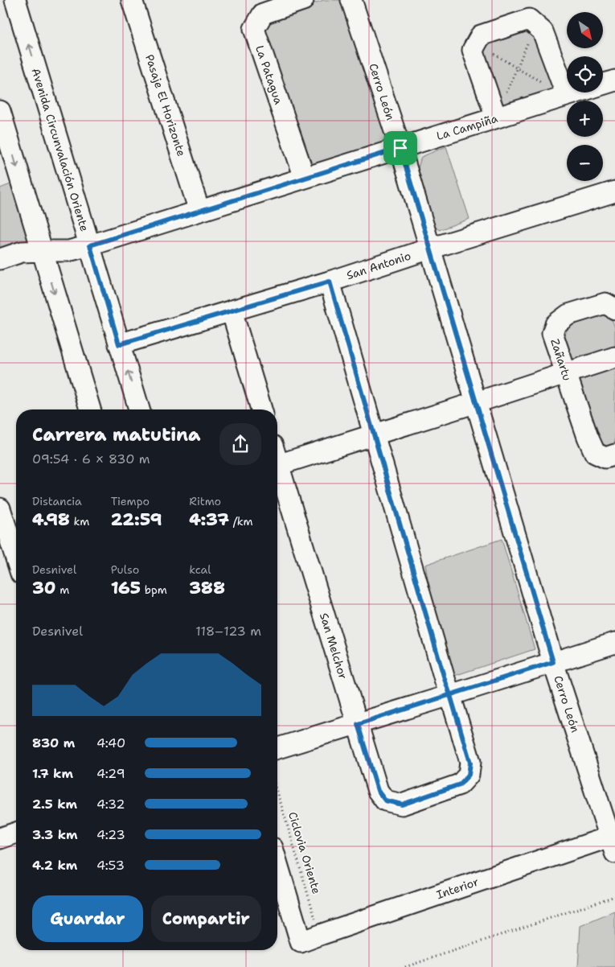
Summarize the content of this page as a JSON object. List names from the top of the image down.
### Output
{
  "streets": {
    "street": [
      "La Patagua",
      "Cerro León",
      "Pasaje El Horizonte",
      "La Campiña",
      "Avenida Circunvalación Oriente",
      "San Antonio",
      "Zañartu",
      "San Melchor",
      "Interior"
    ],
    "path": ["Ciclovia Oriente"]
  },
  "crossings": [
    ["La Patagua", "La Campiña"],
    ["Cerro León", "La Campiña"],
    ["Cerro León", "San Antonio"],
    ["Cerro León", "Interior"],
    ["Pasaje El Horizonte", "La Campiña"],
    ["La Campiña", "Avenida Circunvalación Oriente"],
    ["Avenida Circunvalación Oriente", "San Antonio"],
    ["San Antonio", "San Melchor"],
    ["Ciclovia Oriente", "Interior"]
  ],
  "north": "bottom right",
  "page": {
    "map_buttons": ["+", "−"],
    "heading": ["Carrera matutina", "09:54 · 6 × 830 m"],
    "stats": [
      ["Distancia", "4.98 km"],
      ["Tiempo", "22:59"],
      ["Ritmo", "4:37 /km"],
      ["Desnivel", "30 m"],
      ["Pulso", "165 bpm"],
      ["kcal", "388"]
    ],
    "chart": ["Desnivel", "118–123 m"],
    "list": [
      {
        "name": "830 m",
        "note": "4:40"
      },
      {
        "name": "1.7 km",
        "note": "4:29"
      },
      {
        "name": "2.5 km",
        "note": "4:32"
      },
      {
        "name": "3.3 km",
        "note": "4:23"
      },
      {
        "name": "4.2 km",
        "note": "4:53"
      }
    ],
    "buttons": ["Guardar", "Compartir"]
  }
}
